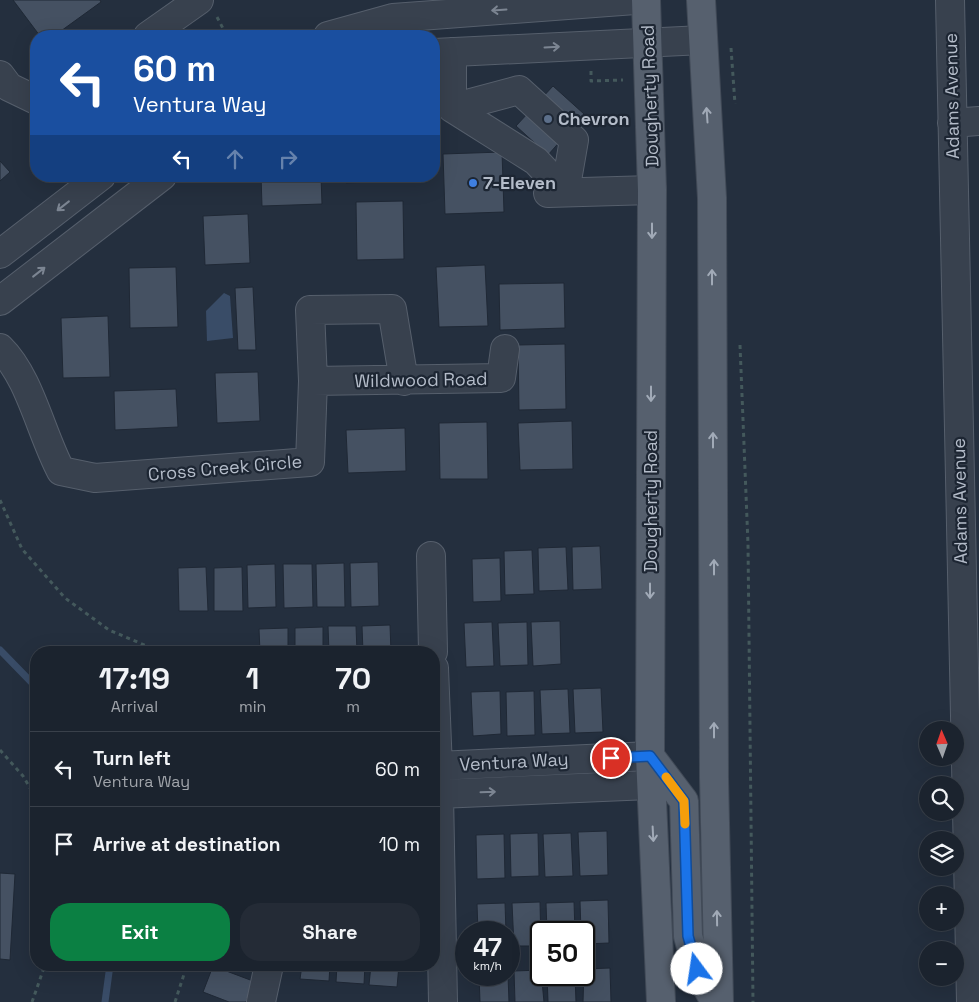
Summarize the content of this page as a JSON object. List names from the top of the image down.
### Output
{
  "streets": {
    "main road": ["Dougherty Road"],
    "street": [
      "Adams Avenue",
      "Wildwood Road",
      "Cross Creek Circle",
      "Ventura Way"
    ]
  },
  "crossings": [
    ["Dougherty Road", "Ventura Way"],
    ["Wildwood Road", "Cross Creek Circle"]
  ],
  "places": ["Chevron", "7-Eleven"],
  "north": "top",
  "page": {
    "turn": ["60 m", "Ventura Way"],
    "eta": [
      "17:19",
      "Arrival",
      "1",
      "min",
      "70",
      "m"
    ],
    "map_buttons": ["+", "−"],
    "list": [
      {
        "name": "Turn left",
        "note": "Ventura Way",
        "value": "60 m"
      },
      {
        "name": "Arrive at destination",
        "value": "10 m"
      }
    ],
    "buttons": ["Exit", "Share"],
    "speed": "47 km/h",
    "limit": "50"
  }
}
